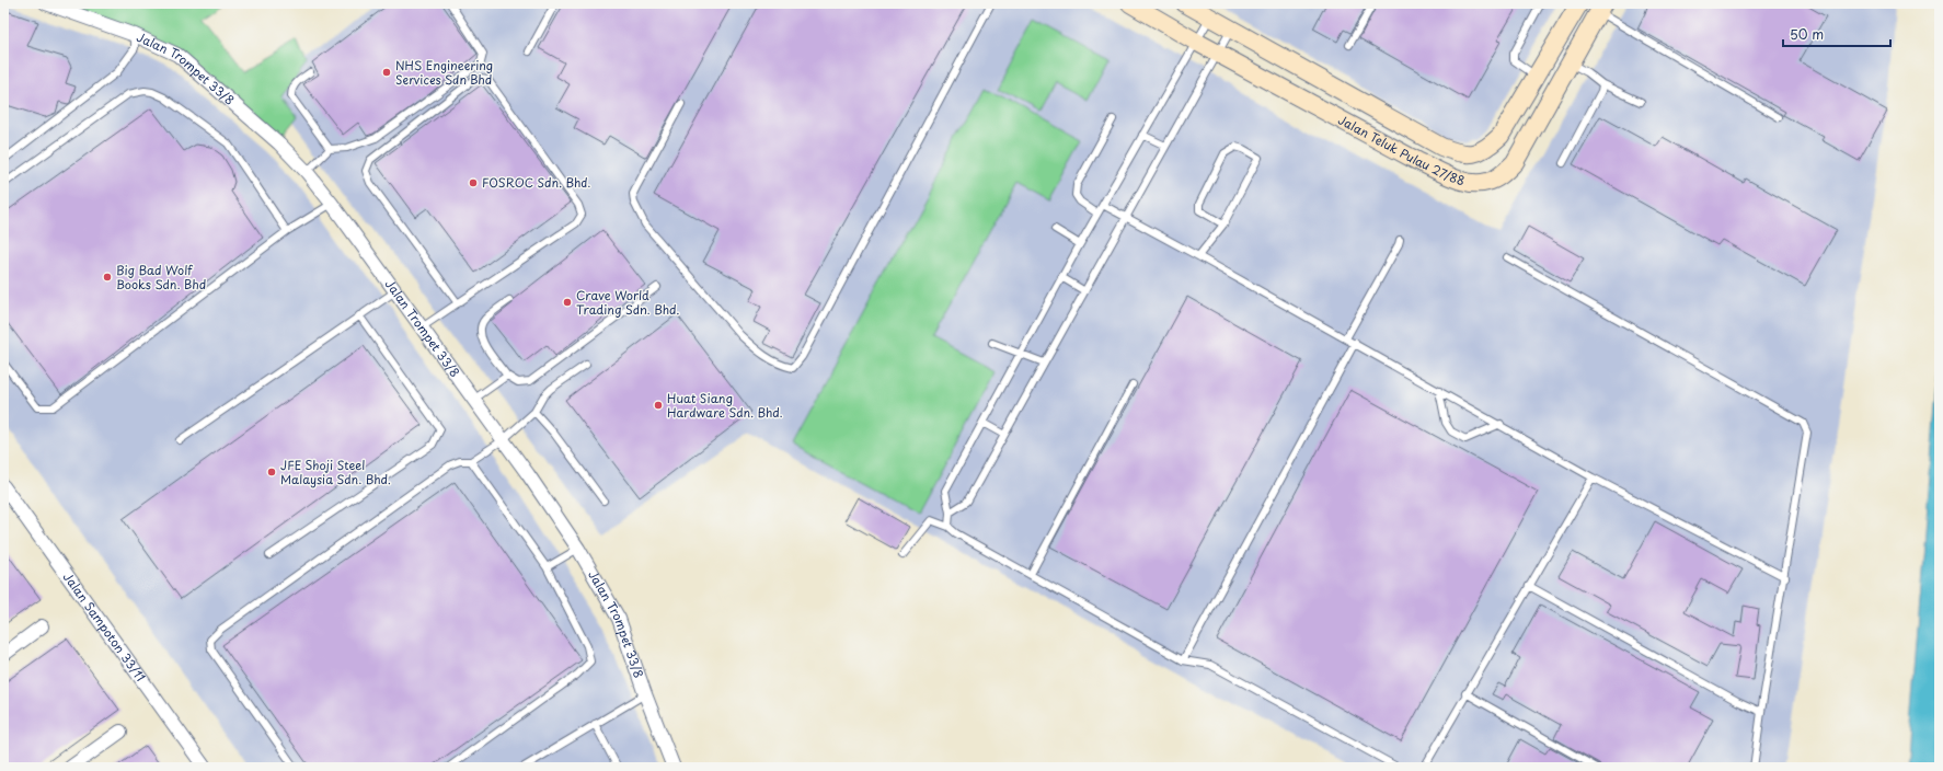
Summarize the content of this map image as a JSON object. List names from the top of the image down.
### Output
{
  "streets": {
    "street": ["Jalan Trompet 33/8", "Jalan Teluk Pulau 27/88", "Jalan Sampoton 33/11"]
  },
  "places": [
    "NHS Engineering Services Sdn Bhd",
    "FOSROC Sdn. Bhd.",
    "Big Bad Wolf Books Sdn. Bhd",
    "Crave World Trading Sdn. Bhd.",
    "Huat Siang Hardware Sdn. Bhd.",
    "JFE Shoji Steel Malaysia Sdn. Bhd."
  ],
  "scale_bar": "50 m"
}
